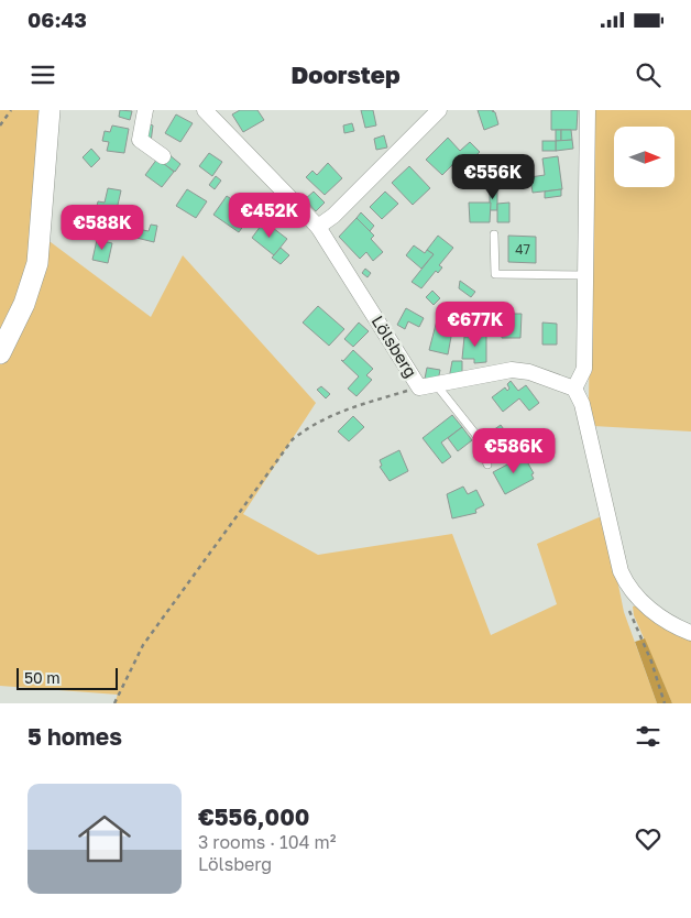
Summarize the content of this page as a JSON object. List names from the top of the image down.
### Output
{
  "streets": {
    "street": ["Lölsberg"]
  },
  "house_numbers": ["47"],
  "scale_bar": "50 m",
  "north": "right",
  "page": {
    "status": "06:43",
    "header": "Doorstep",
    "price": [
      "€556K",
      "€452K",
      "€588K",
      "€677K",
      "€586K"
    ],
    "scale": "50 m",
    "heading": "5 homes",
    "list": [
      {
        "name": "€556,000",
        "note": "3 rooms · 104 m² · Lölsberg"
      }
    ]
  }
}
